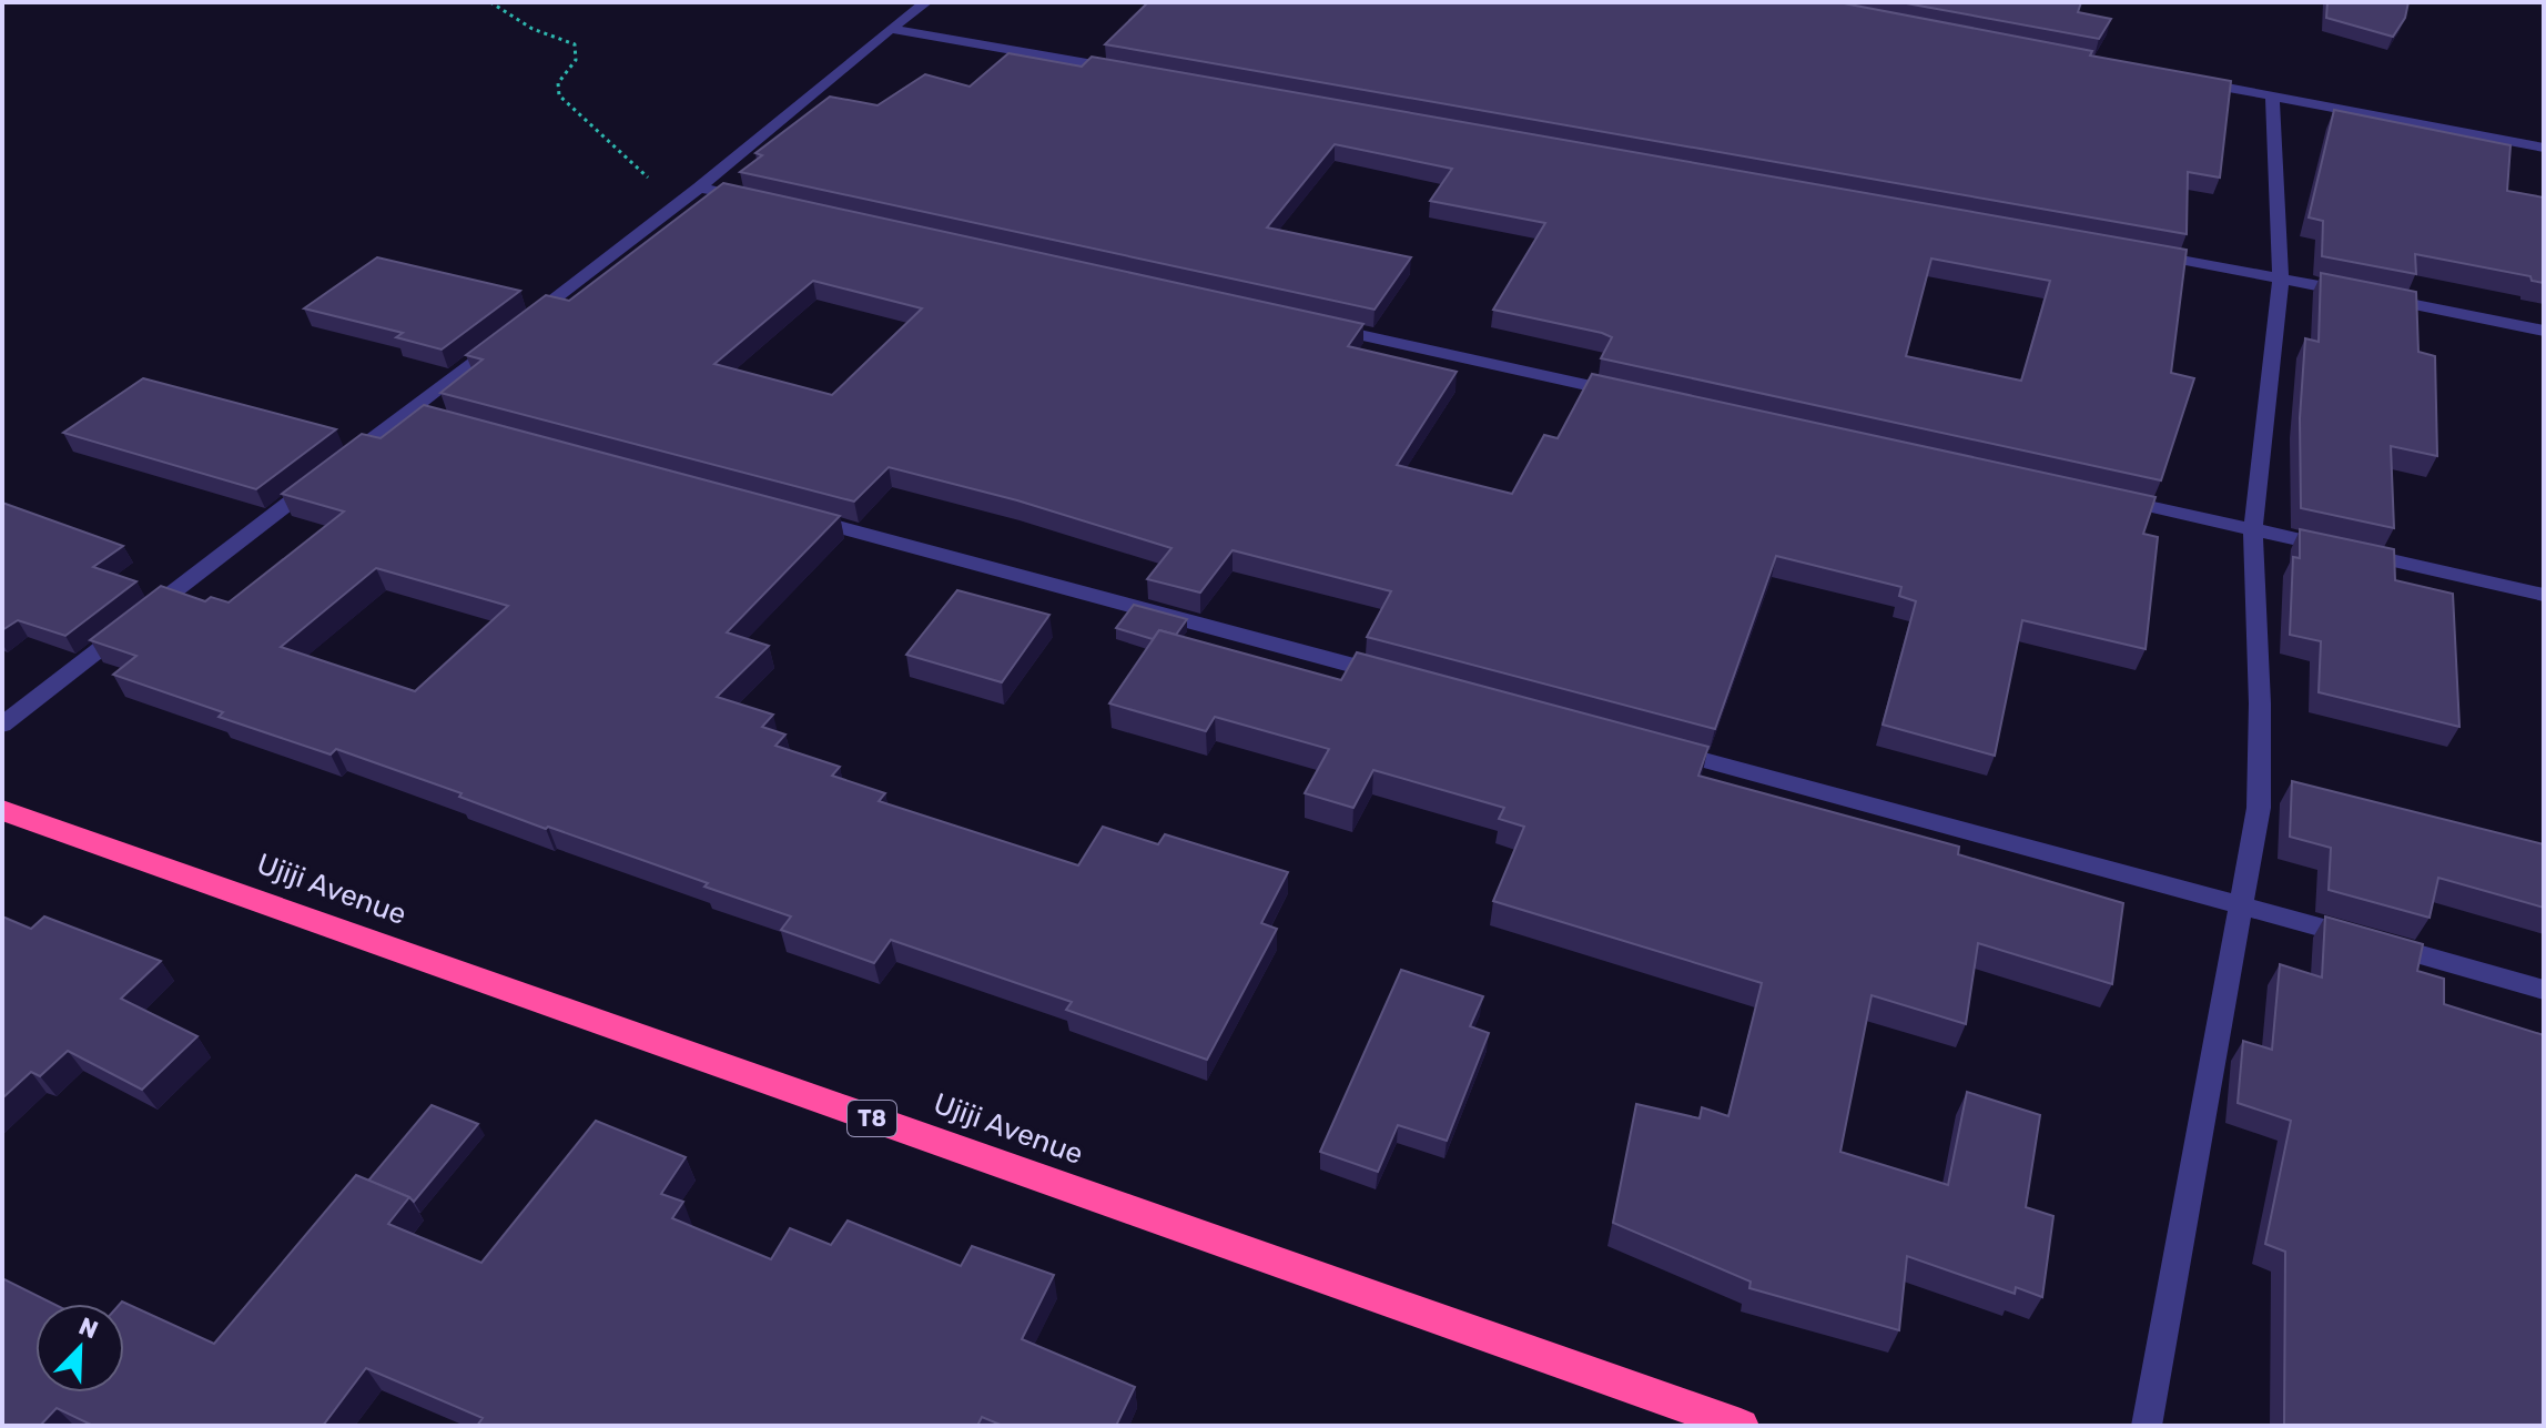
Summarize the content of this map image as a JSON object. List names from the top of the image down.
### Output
{
  "streets": {
    "highway": ["Ujiji Avenue", "T8"]
  },
  "north": "top right"
}
